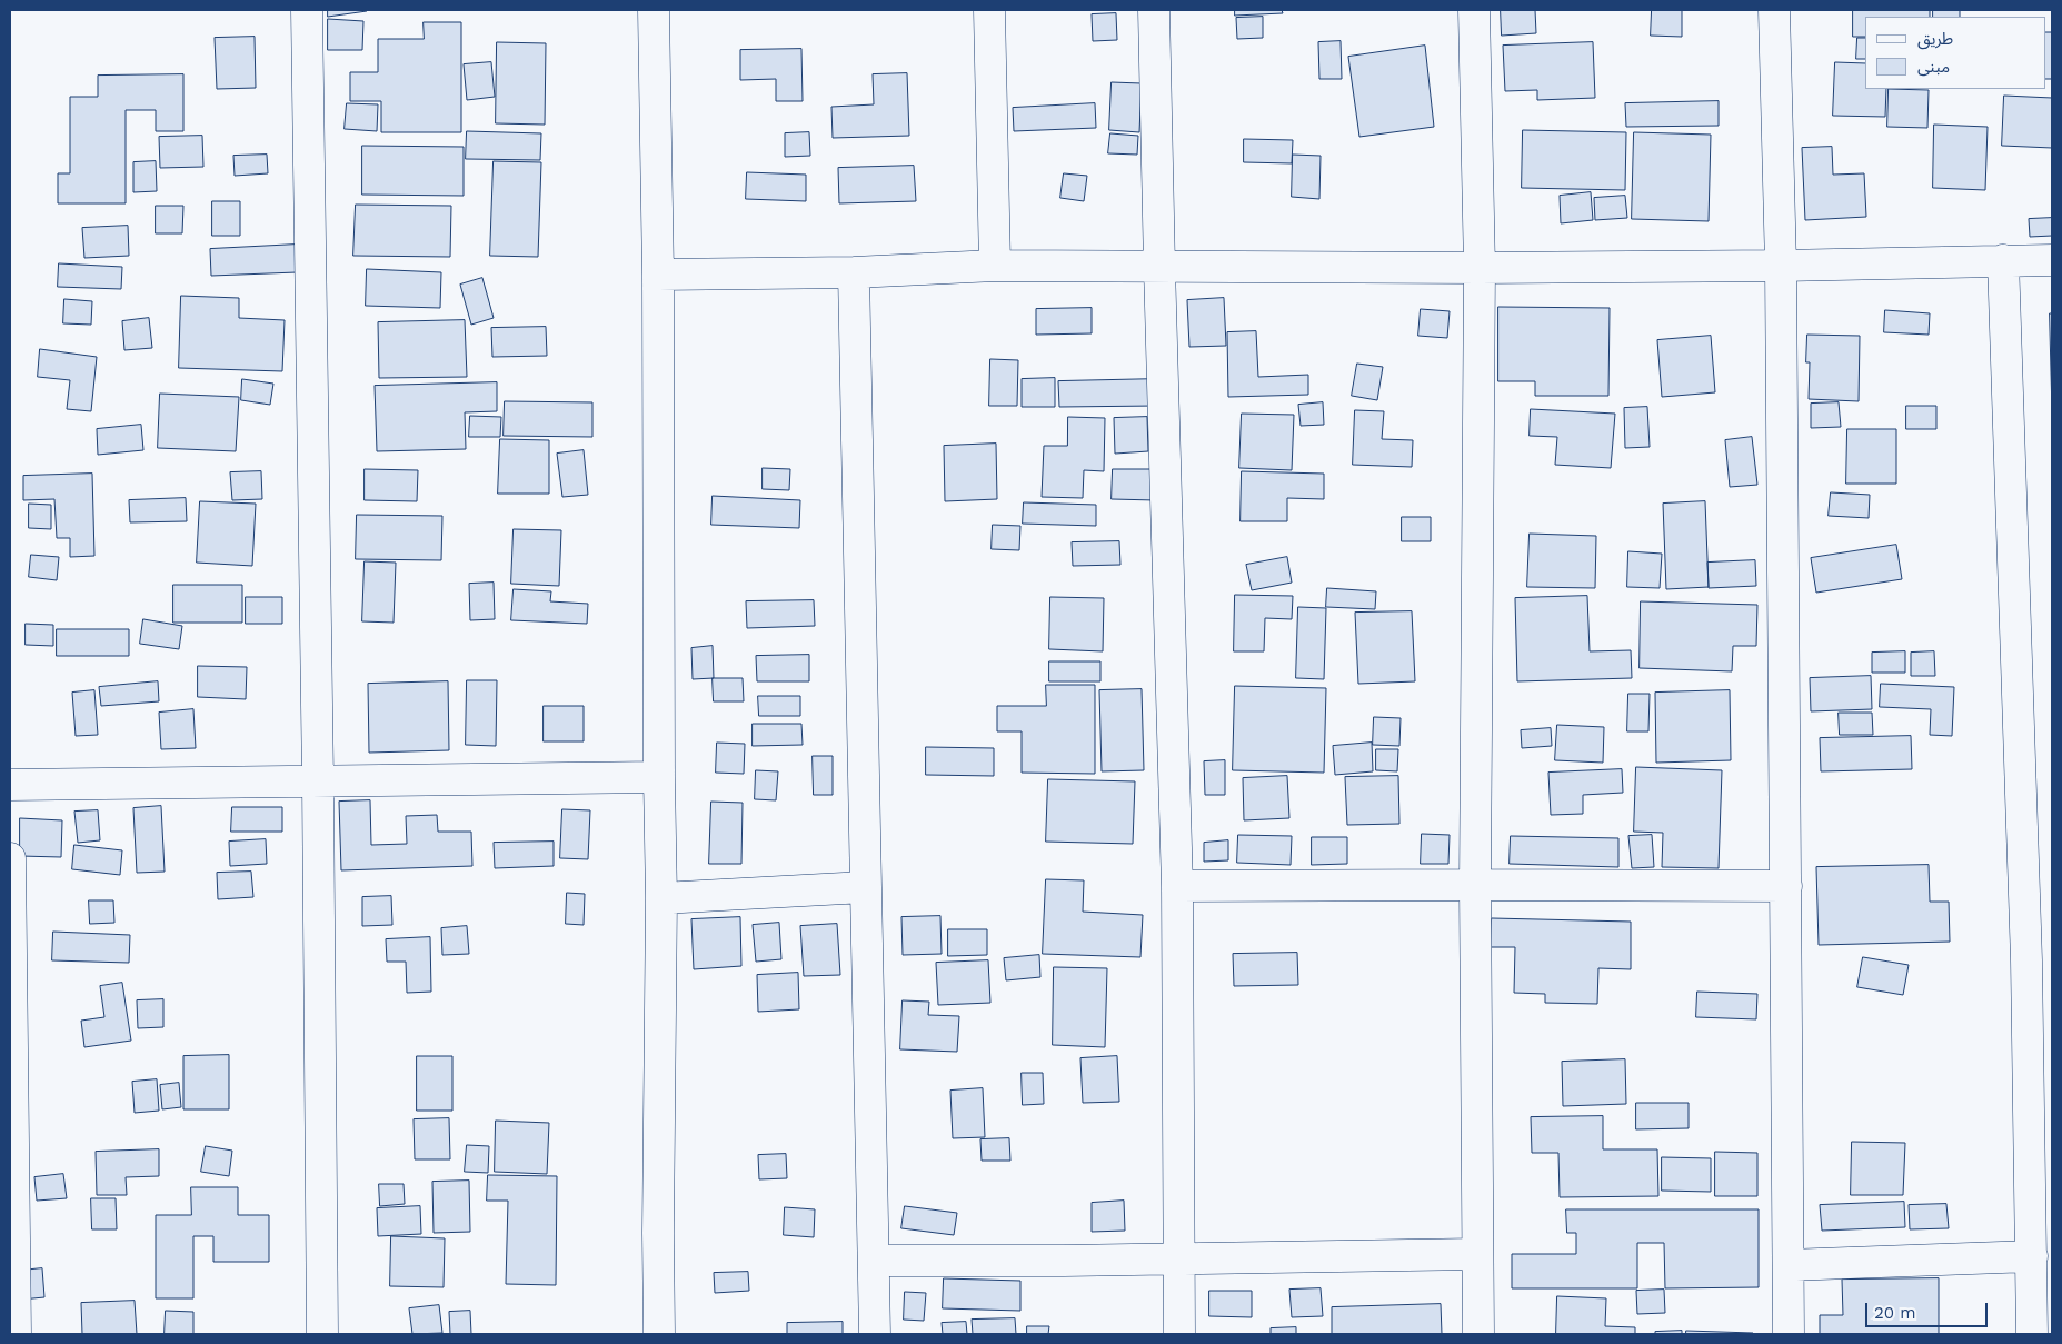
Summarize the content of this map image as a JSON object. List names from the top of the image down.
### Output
{
  "legend": ["طريق", "مبنى"],
  "scale_bar": "20 m"
}
